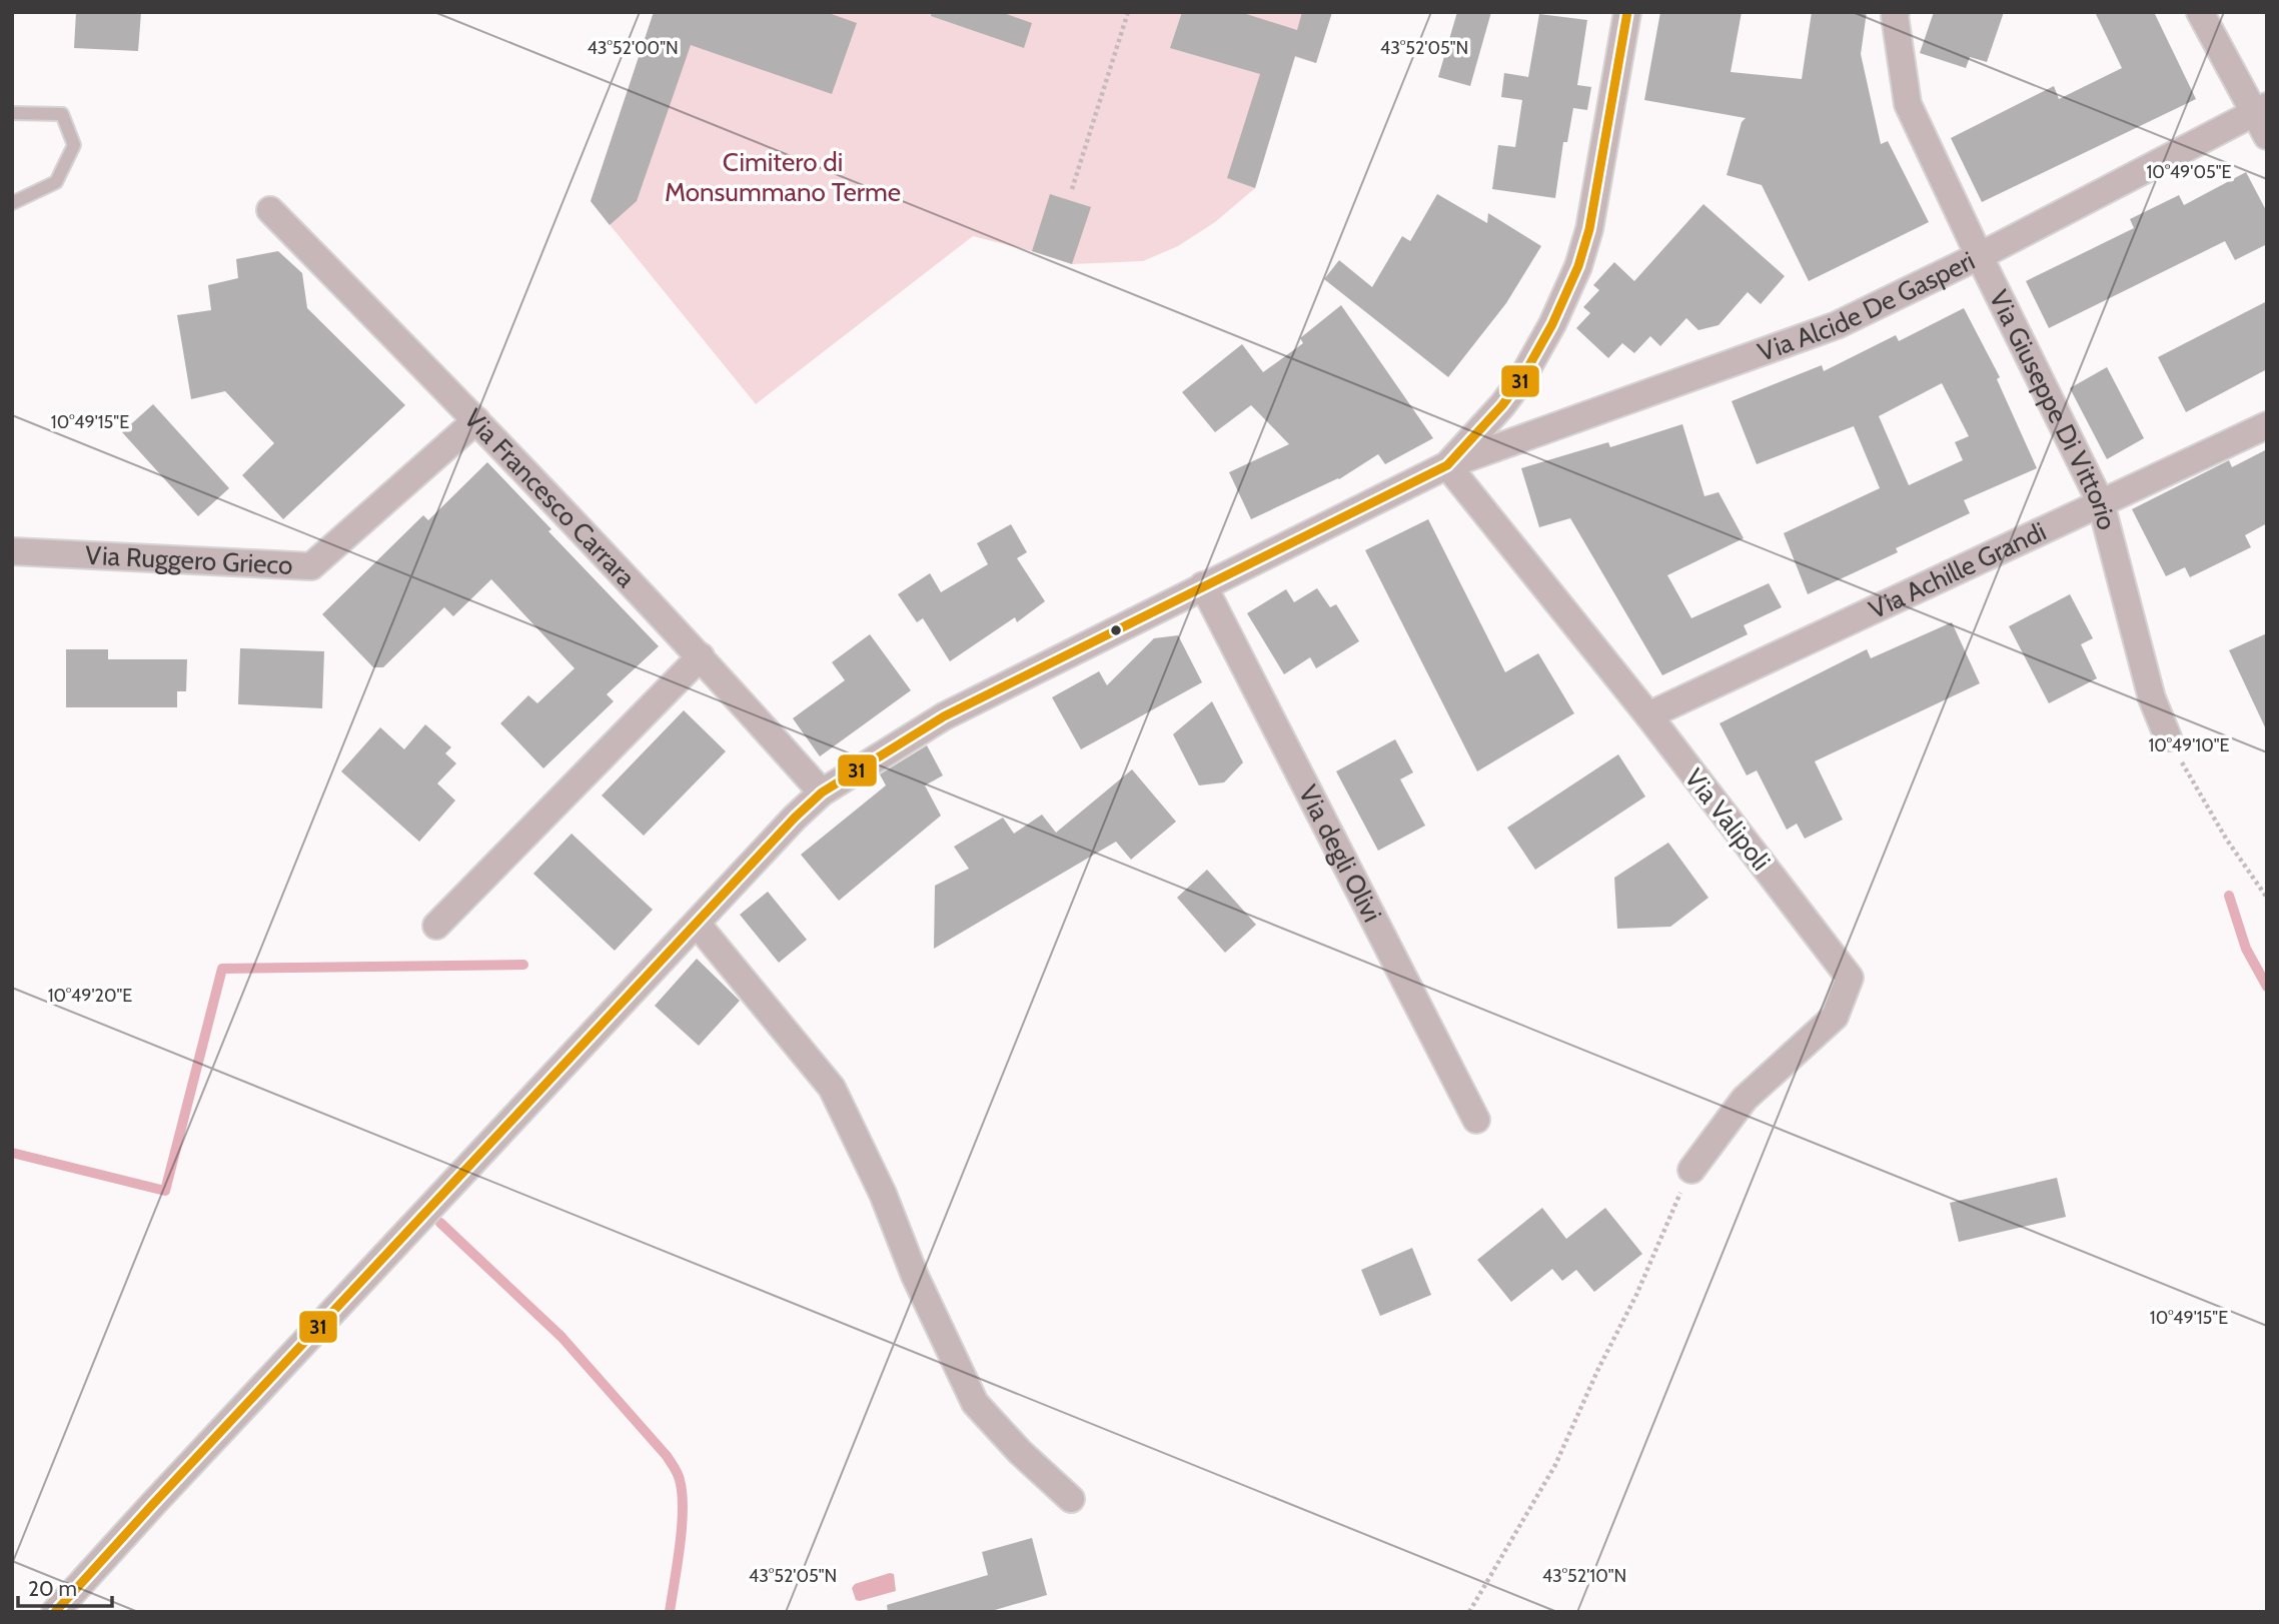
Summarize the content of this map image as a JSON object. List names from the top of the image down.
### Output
{
  "streets": {
    "street": [
      "Via Alcide De Gasperi",
      "Via Giuseppe Di Vittorio",
      "Via Francesco Carrara",
      "Via Ruggero Grieco",
      "Via Achille Grandi",
      "Via Valipoli",
      "Via degli Olivi"
    ]
  },
  "crossings": [
    ["Via Alcide De Gasperi", "Via Giuseppe Di Vittorio"],
    ["Via Alcide De Gasperi", "Via Valipoli"],
    ["Via Giuseppe Di Vittorio", "Via Achille Grandi"],
    ["Via Francesco Carrara", "Via Ruggero Grieco"],
    ["Via Achille Grandi", "Via Valipoli"]
  ],
  "parks": ["Cimitero di Monsummano Terme"],
  "lines": ["transit line 31"],
  "scale_bar": "20 m",
  "coordinates": [
    "43°52'00\"N",
    "43°52'05\"N",
    "10°49'05\"E",
    "10°49'15\"E",
    "10°49'10\"E",
    "10°49'20\"E",
    "43°52'10\"N"
  ]
}
